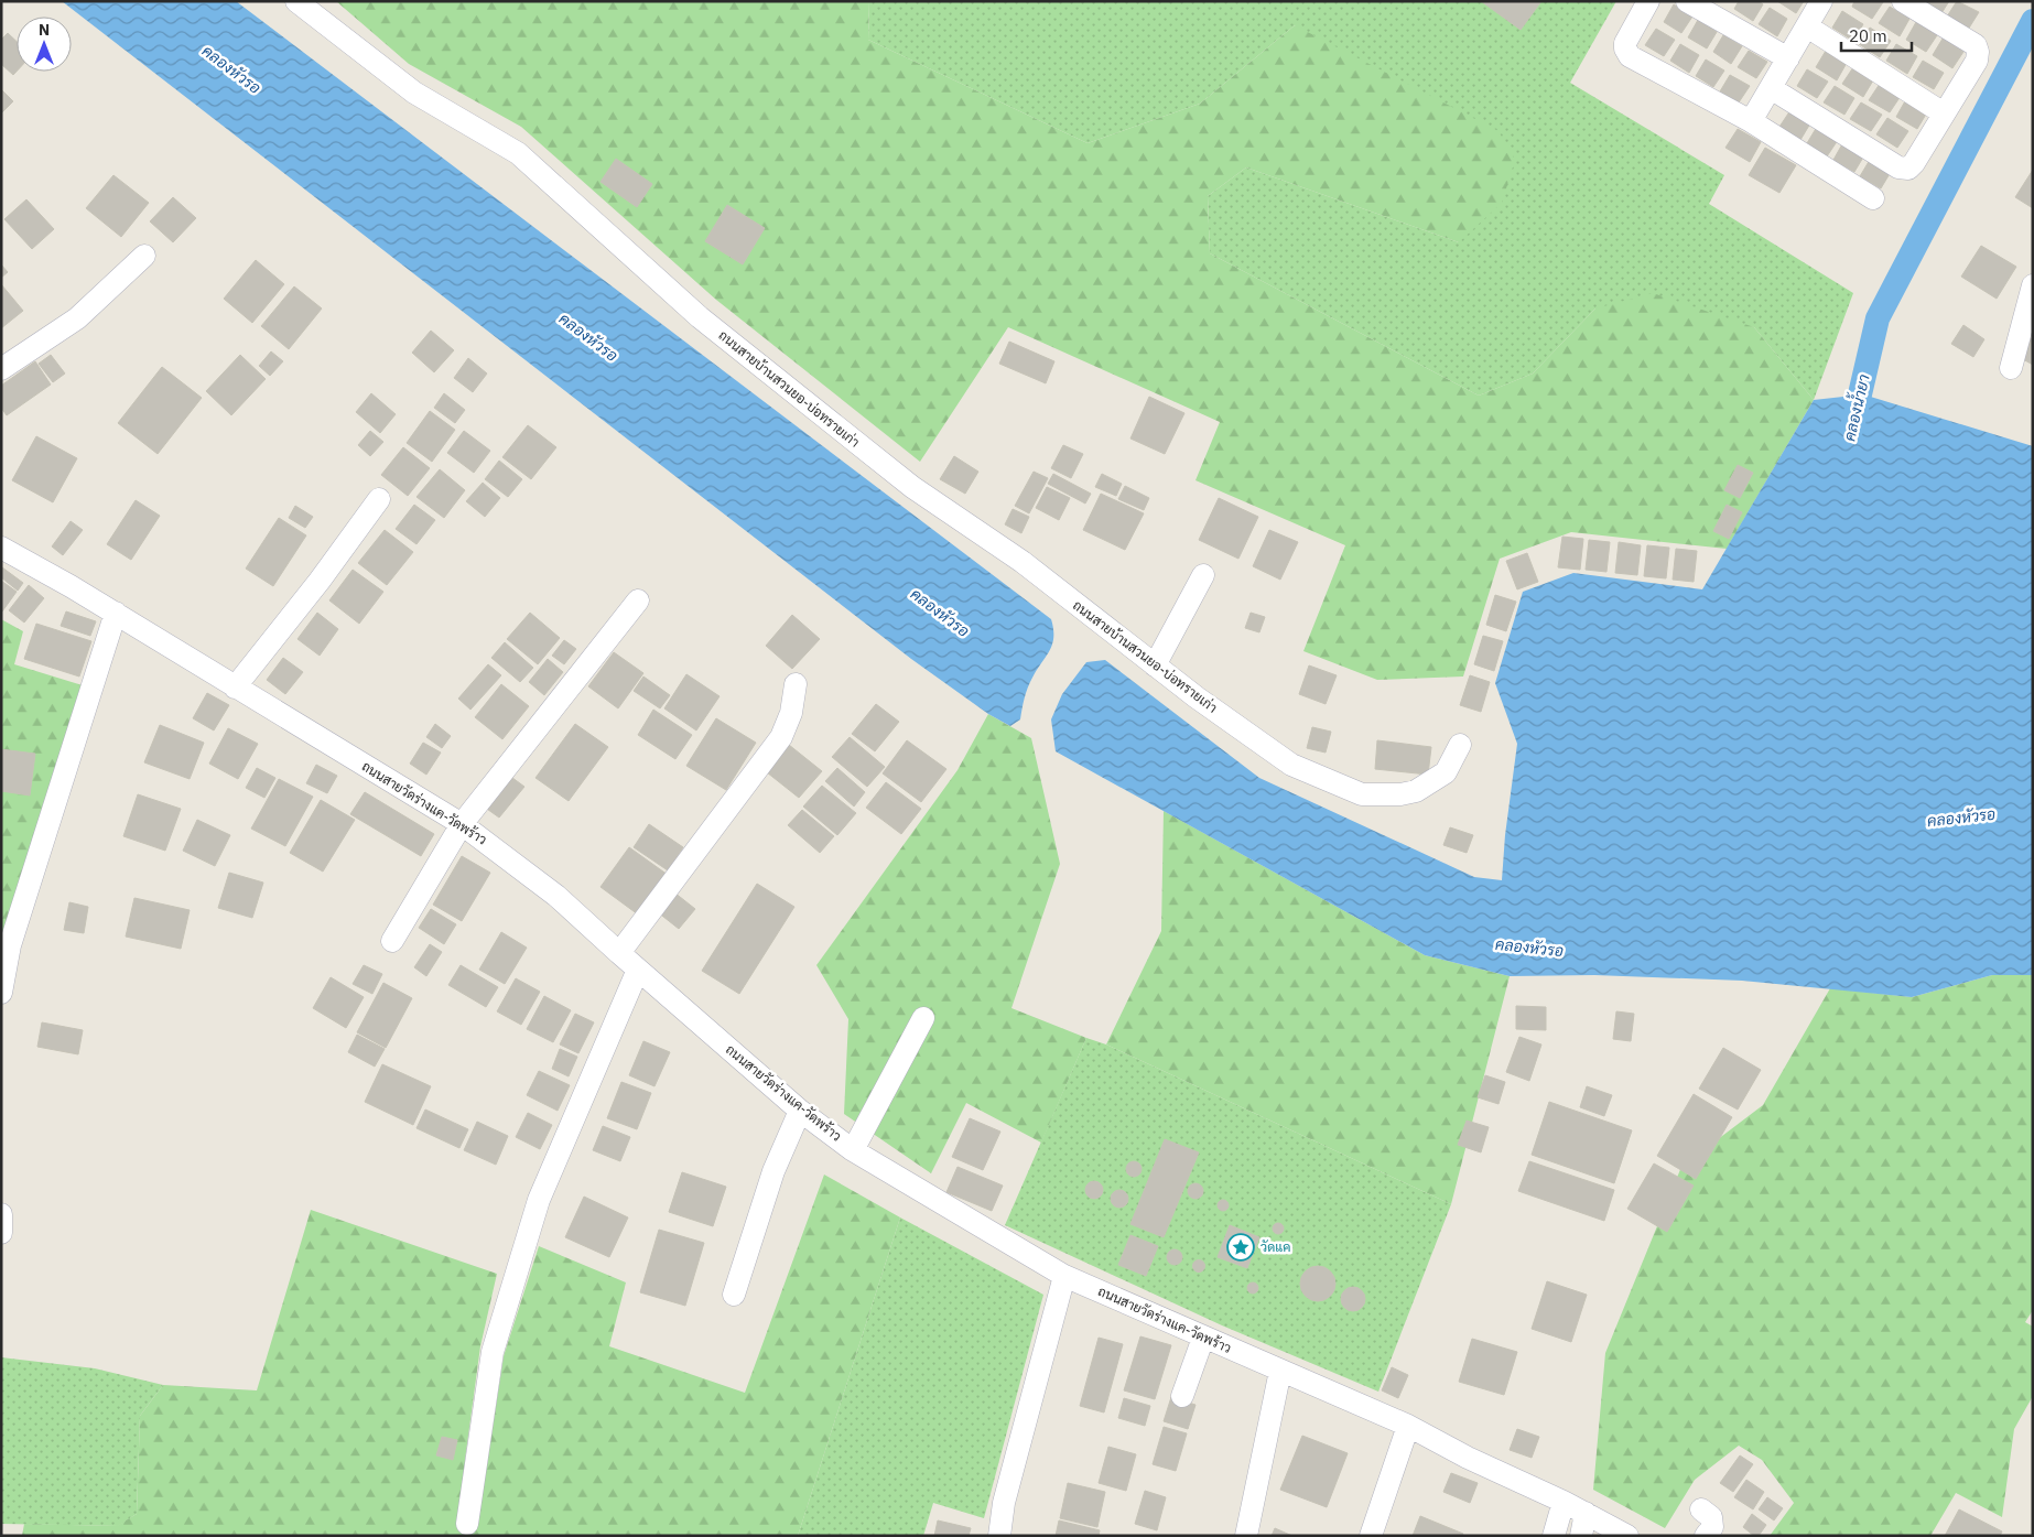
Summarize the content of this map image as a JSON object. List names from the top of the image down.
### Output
{
  "streets": {
    "street": ["ถนนสายบ้านสวนยอ-บ่อทรายเก่า", "ถนนสายวัดร่างแค-วัดพร้าว"]
  },
  "water": ["คลองหัวรอ", "คลองน้ำยา"],
  "places": {
    "place": ["วัดแค"]
  },
  "scale_bar": "20 m",
  "north": "top"
}
